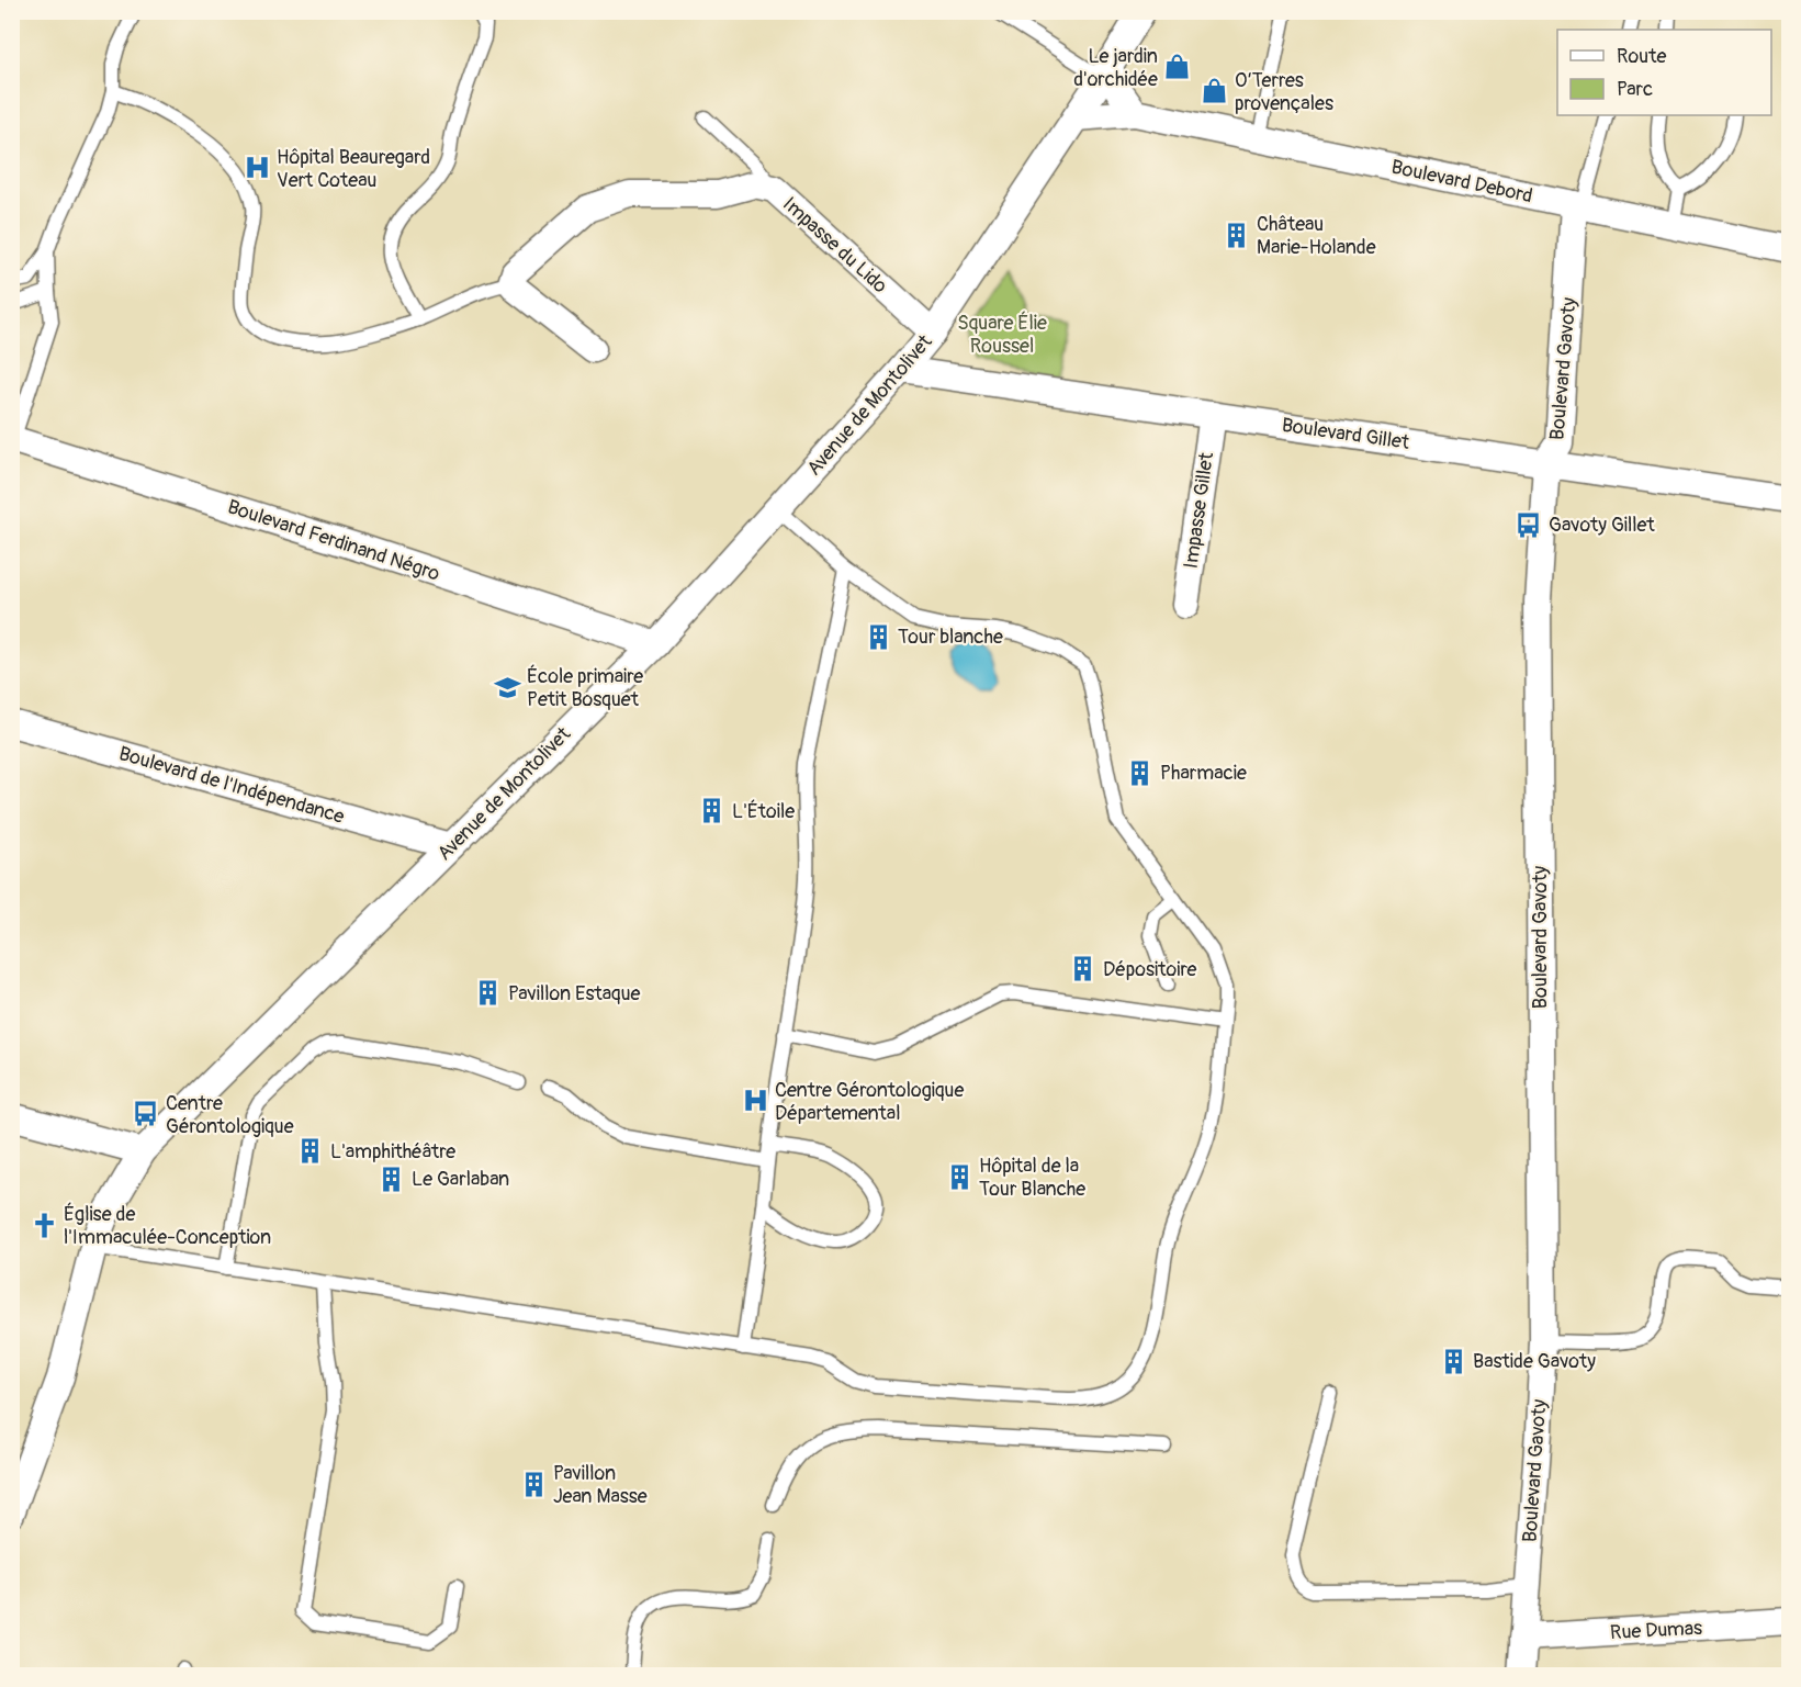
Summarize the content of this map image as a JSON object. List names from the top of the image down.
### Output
{
  "streets": {
    "street": [
      "Boulevard Debord",
      "Impasse du Lido",
      "Boulevard Gavoty",
      "Avenue de Montolivet",
      "Boulevard Gillet",
      "Impasse Gillet",
      "Boulevard Ferdinand Négro",
      "Boulevard de l'Indépendance",
      "Rue Dumas"
    ]
  },
  "crossings": [
    ["Boulevard Debord", "Boulevard Gavoty"],
    ["Boulevard Debord", "Avenue de Montolivet"],
    ["Impasse du Lido", "Avenue de Montolivet"],
    ["Boulevard Gavoty", "Boulevard Gillet"],
    ["Boulevard Gavoty", "Rue Dumas"],
    ["Avenue de Montolivet", "Boulevard Gillet"],
    ["Avenue de Montolivet", "Boulevard Ferdinand Négro"],
    ["Avenue de Montolivet", "Boulevard de l'Indépendance"],
    ["Boulevard Gillet", "Impasse Gillet"]
  ],
  "parks": ["Square Élie Roussel"],
  "places": {
    "shop": ["Le jardin d'orchidée", "O’Terres provençales"],
    "hospital": ["Hôpital Beauregard Vert Coteau", "Centre Gérontologique Départemental"],
    "building": [
      "Château Marie-Holande",
      "Tour blanche",
      "Pharmacie",
      "L'Étoile",
      "Dépositoire",
      "Pavillon Estaque",
      "L'amphithéâtre",
      "Hôpital de la Tour Blanche",
      "Le Garlaban",
      "Bastide Gavoty",
      "Pavillon Jean Masse"
    ],
    "bus stop": ["Gavoty Gillet", "Centre Gérontologique"],
    "school or university": ["École primaire Petit Bosquet"],
    "church": ["Église de l'Immaculée-Conception"]
  },
  "legend": ["Route", "Parc"]
}
